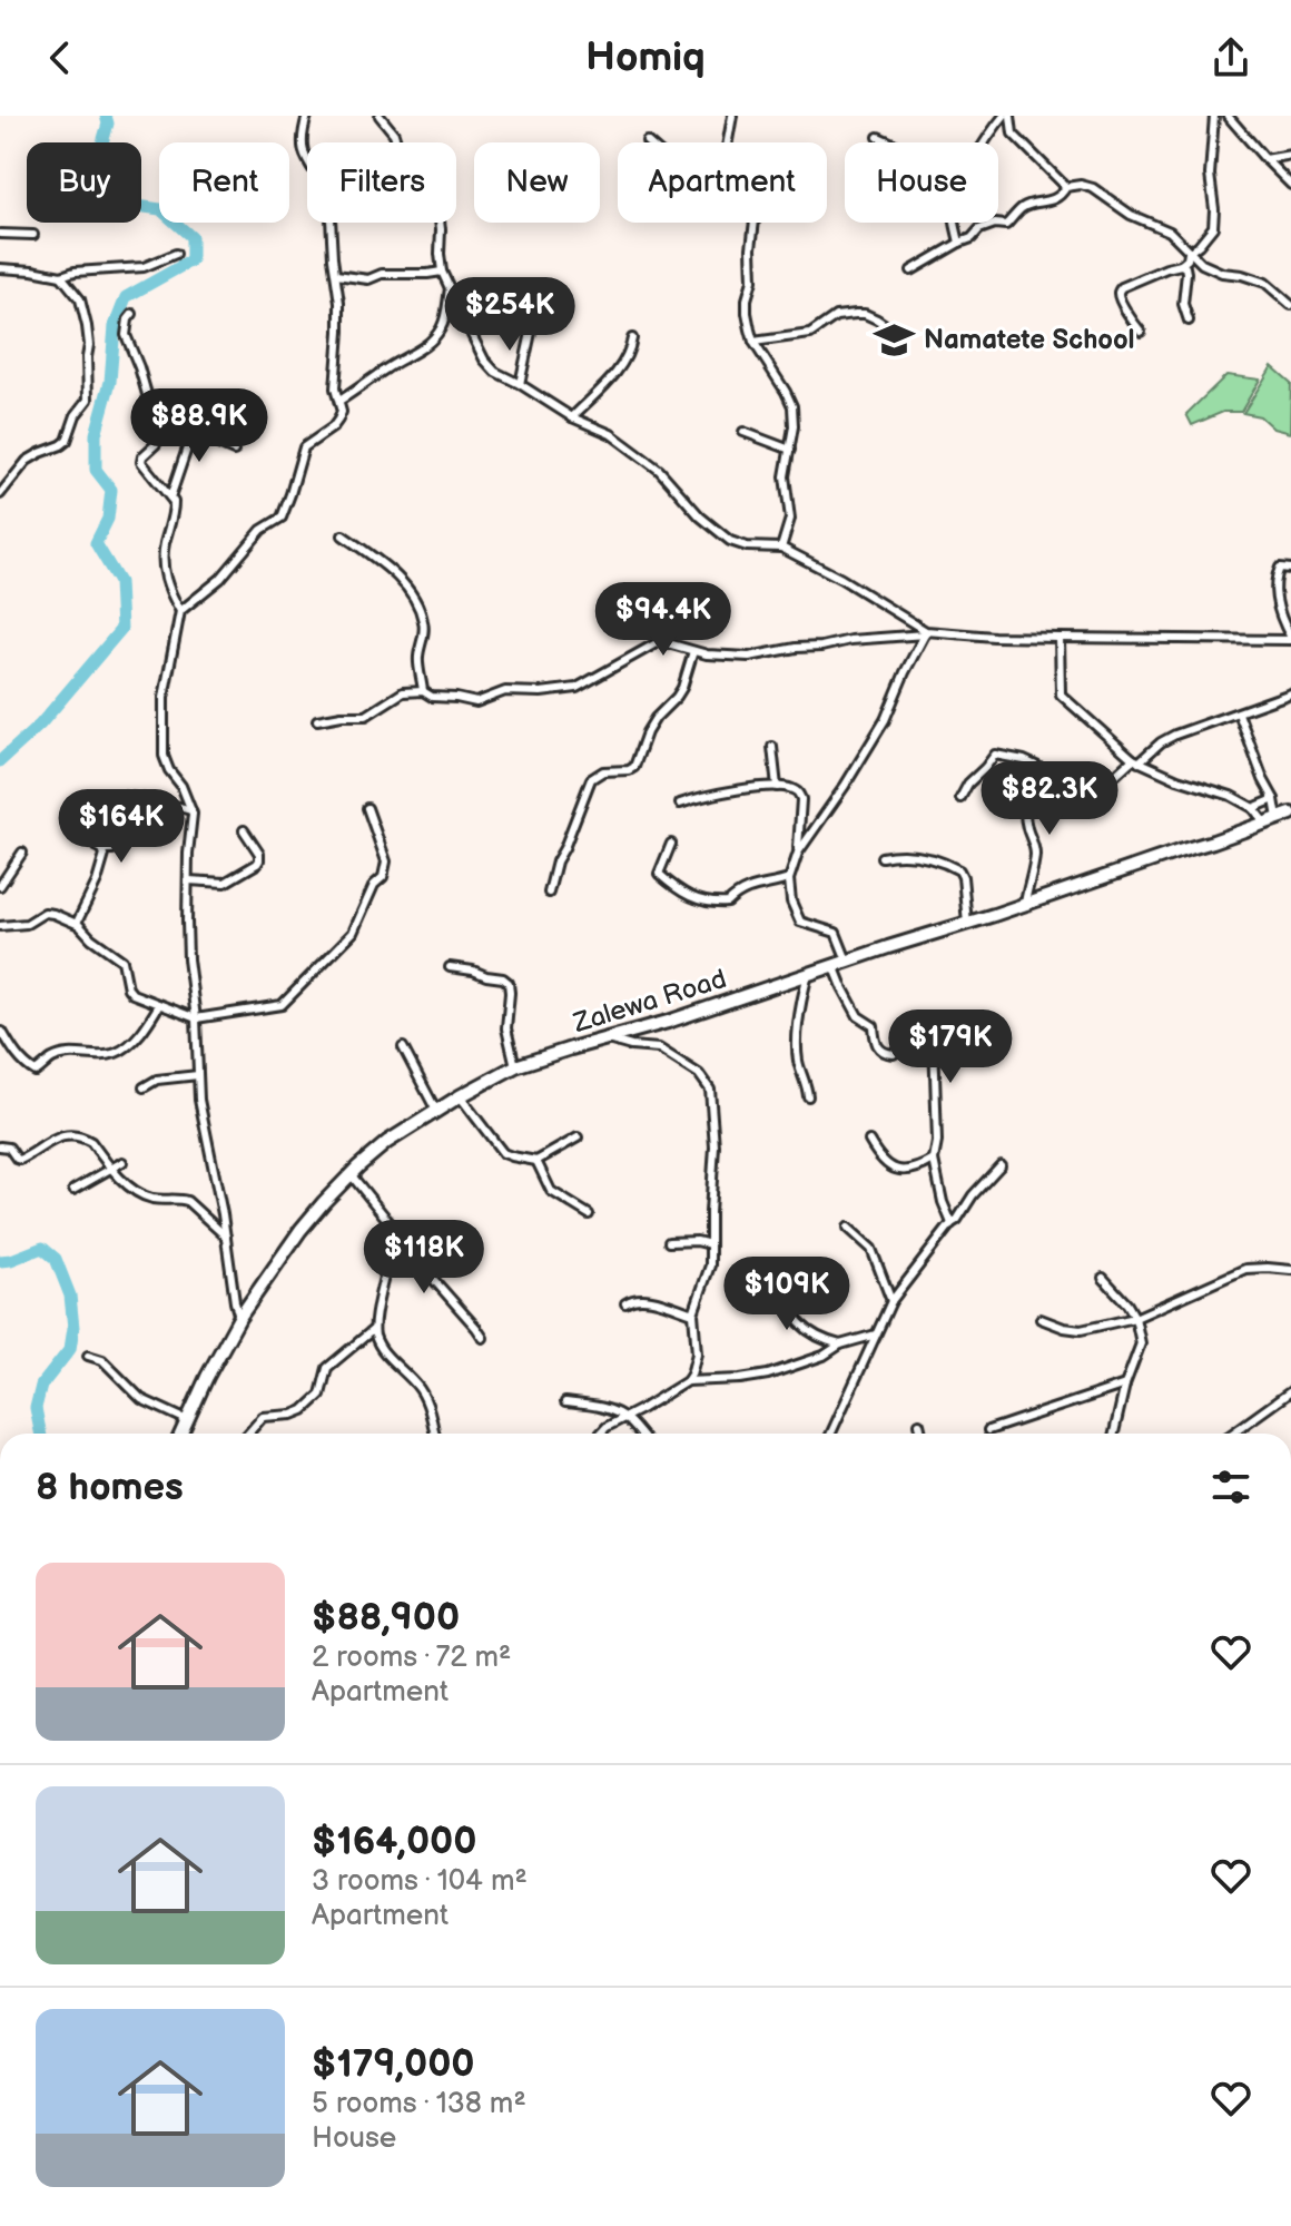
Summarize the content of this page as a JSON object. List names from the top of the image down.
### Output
{
  "streets": {
    "highway": ["Zalewa Road"]
  },
  "places": {
    "school or university": ["Namatete School"]
  },
  "page": {
    "header": "Homiq",
    "chip": [
      "Buy",
      "Rent",
      "Filters",
      "New",
      "Apartment",
      "House"
    ],
    "price": [
      "$254K",
      "$88.9K",
      "$94.4K",
      "$82.3K",
      "$164K",
      "$179K",
      "$118K",
      "$109K"
    ],
    "heading": "8 homes",
    "list": [
      {
        "name": "$88,900",
        "note": "2 rooms · 72 m² · Apartment"
      },
      {
        "name": "$164,000",
        "note": "3 rooms · 104 m² · Apartment"
      },
      {
        "name": "$179,000",
        "note": "5 rooms · 138 m² · House"
      }
    ]
  }
}
